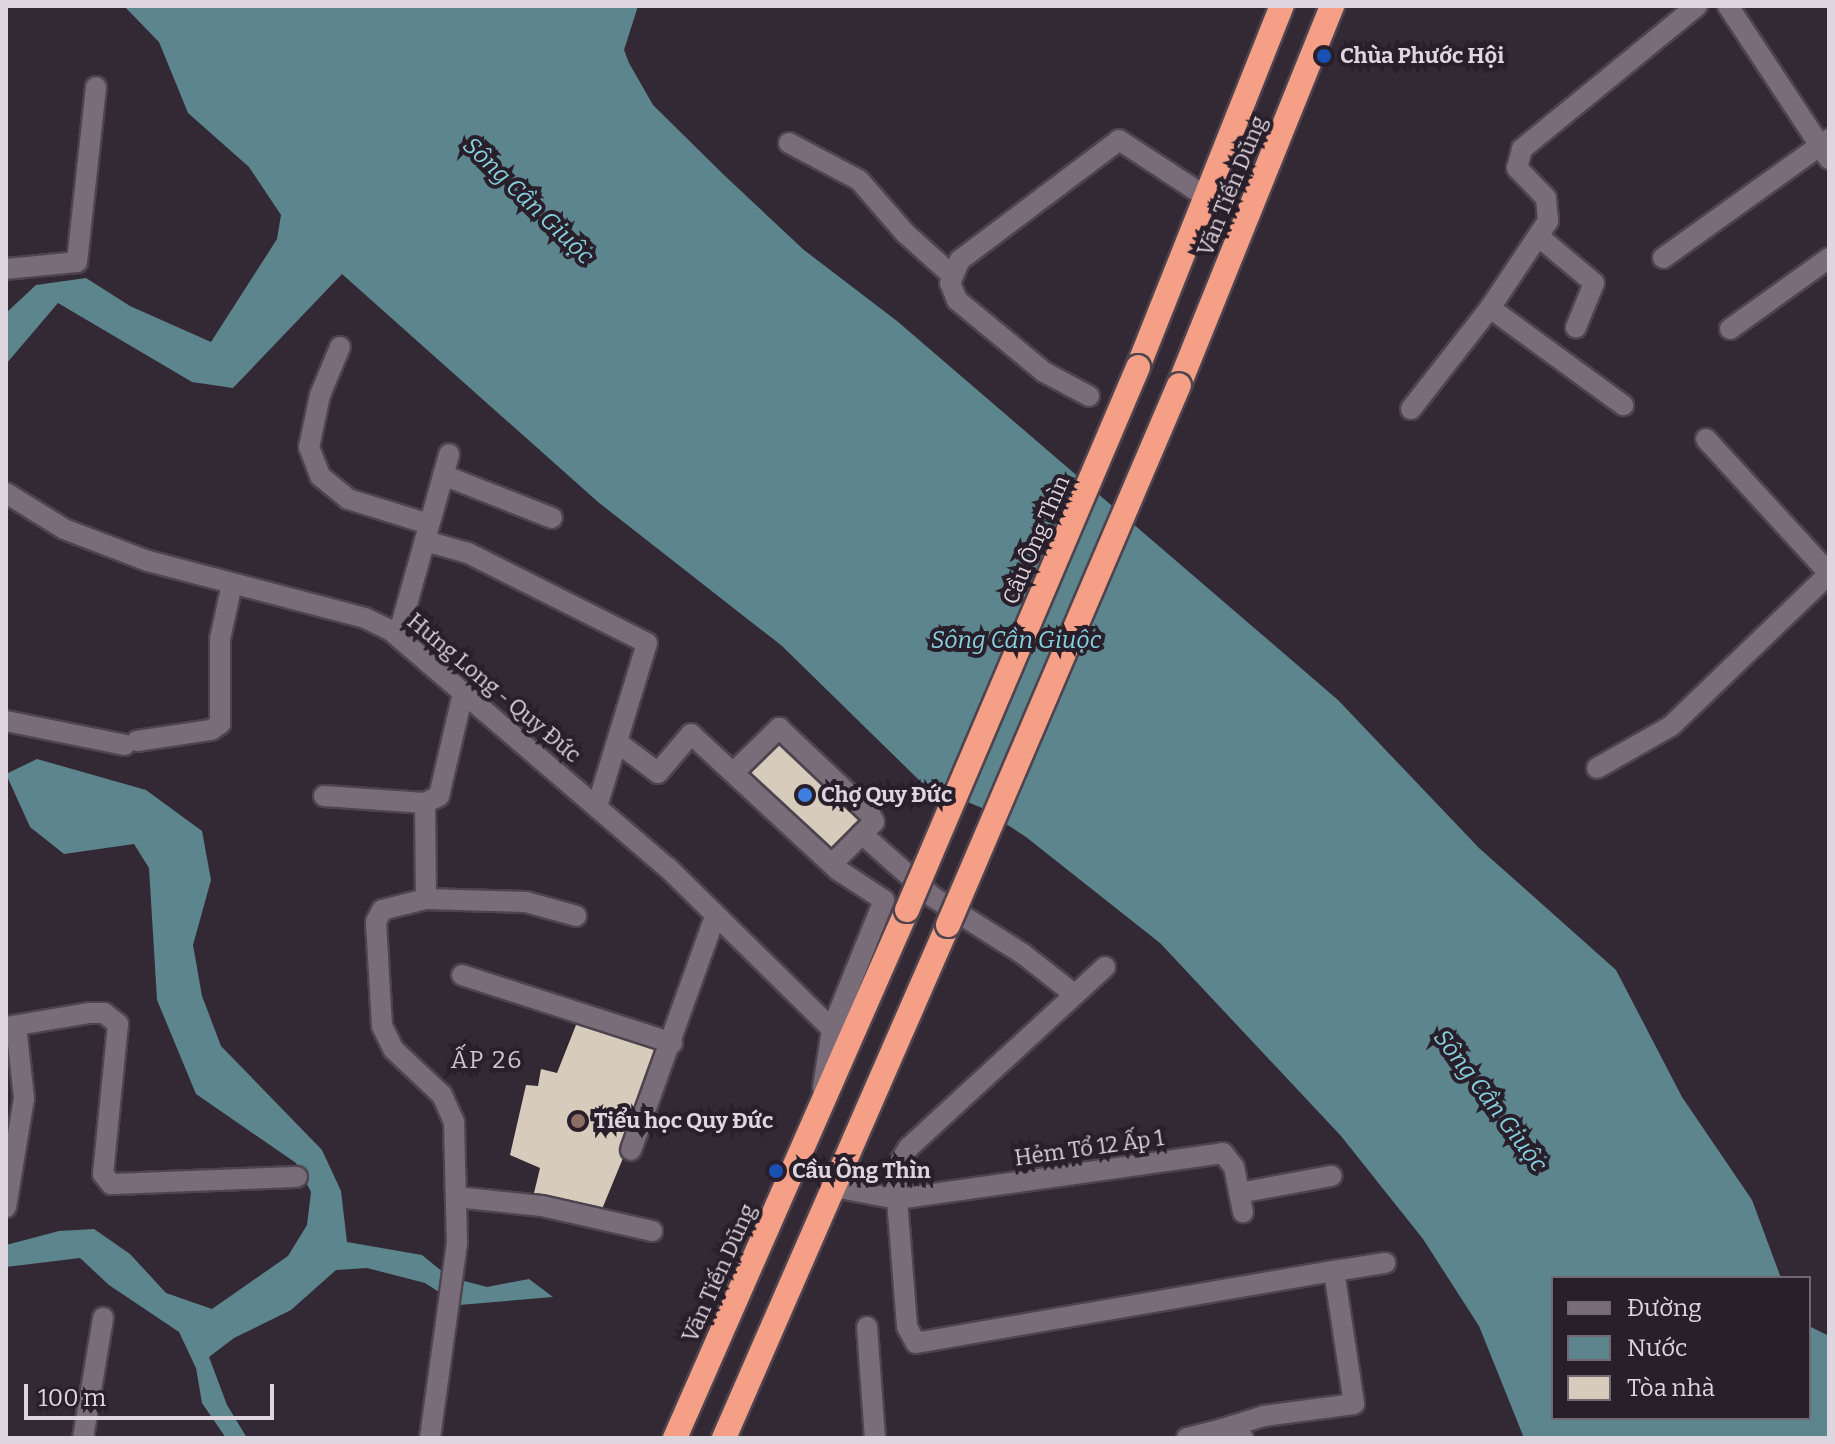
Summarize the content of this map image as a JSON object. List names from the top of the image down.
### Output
{
  "streets": {
    "highway": ["Văn Tiến Dũng", "Cầu Ông Thìn"],
    "street": ["Hưng Long - Quy Đức", "Hẻm Tổ 12 Ấp 1"]
  },
  "crossings": [
    ["Văn Tiến Dũng", "Cầu Ông Thìn"]
  ],
  "districts": ["ẤP 26"],
  "water": ["Sông Cần Giuộc"],
  "places": [
    "Chùa Phước Hội",
    "Chợ Quy Đức",
    "Tiểu học Quy Đức",
    "Cầu Ông Thìn"
  ],
  "legend": ["Đường", "Nước", "Tòa nhà"],
  "scale_bar": "100 m"
}
